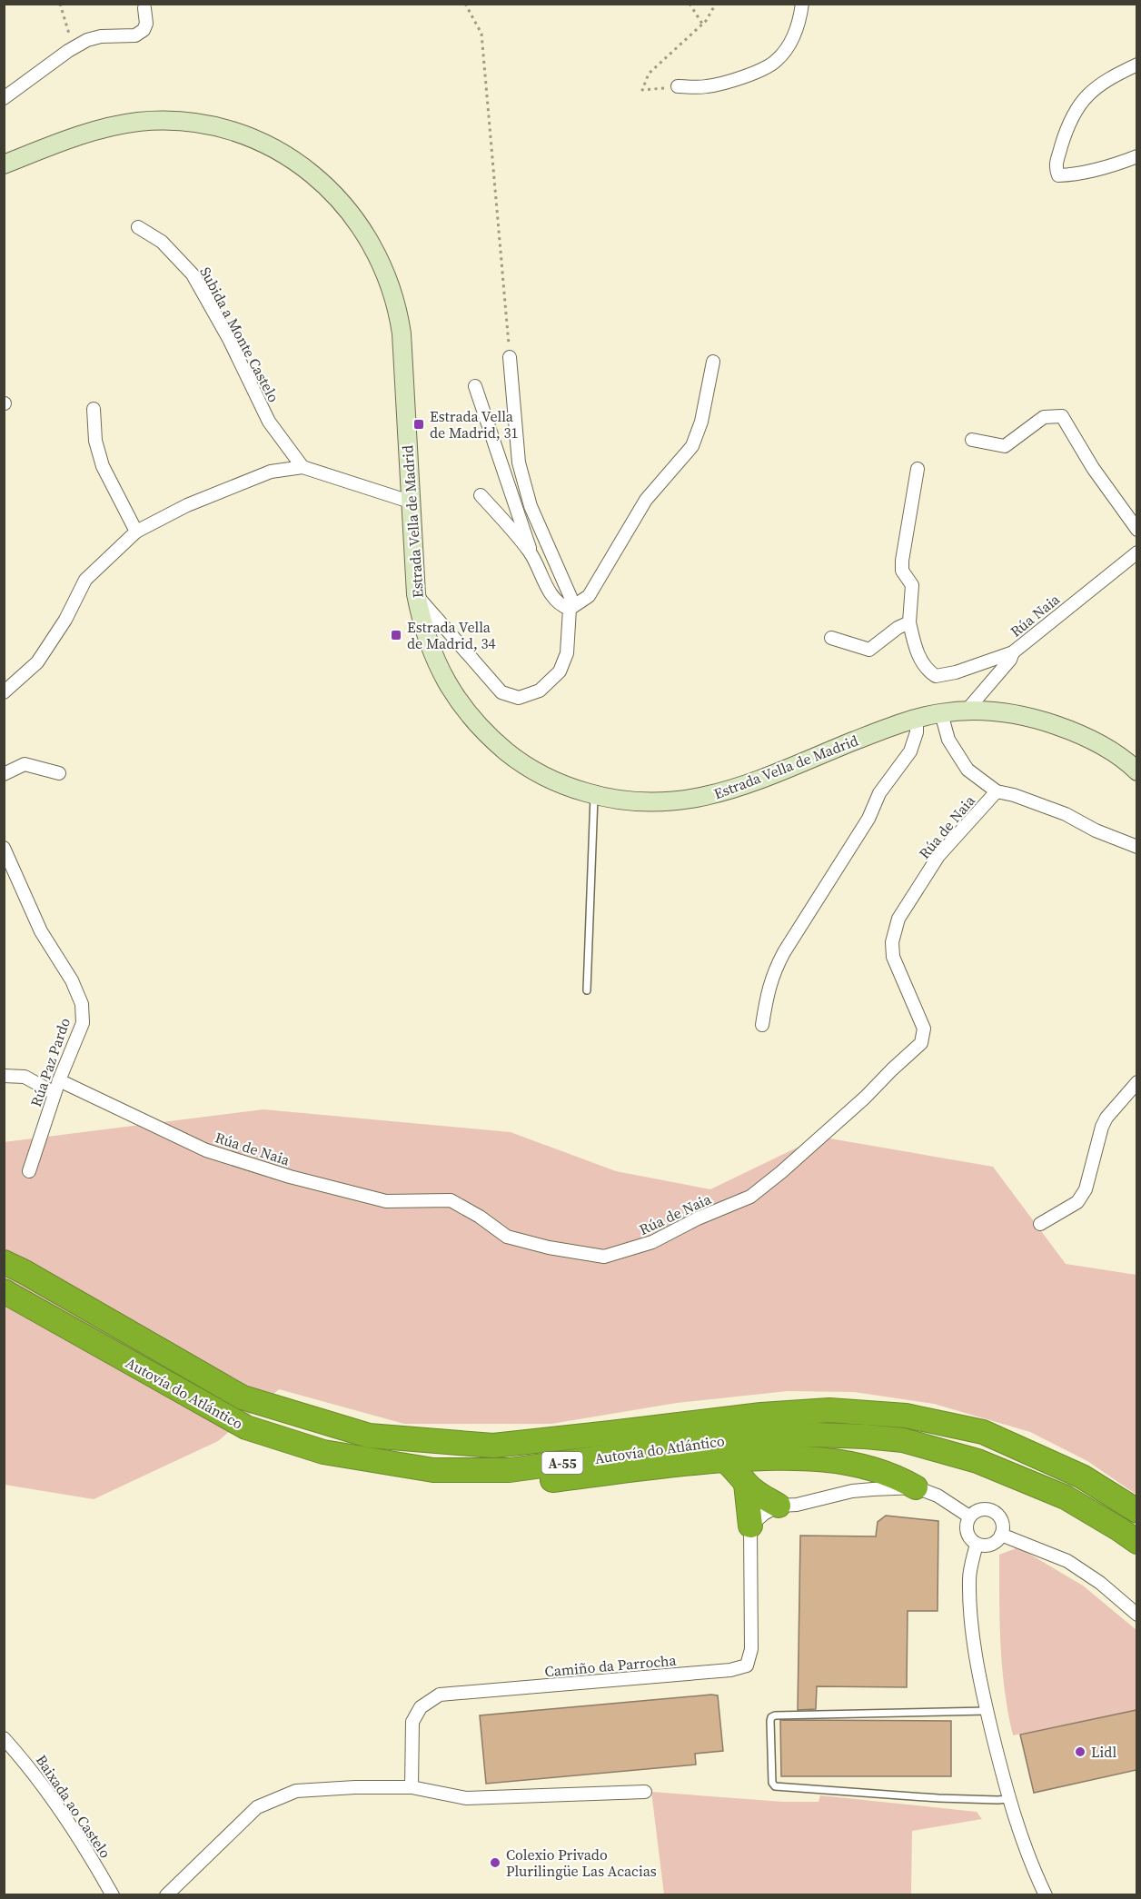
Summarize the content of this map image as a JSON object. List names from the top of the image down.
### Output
{
  "streets": {
    "highway": ["Autovía do Atlántico", "A-55"],
    "main road": ["Estrada Vella de Madrid"],
    "street": [
      "Subida a Monte Castelo",
      "Rúa Naia",
      "Rúa de Naia",
      "Rúa Paz Pardo",
      "Camiño da Parrocha",
      "Baixada ao Castelo"
    ]
  },
  "crossings": [
    ["Estrada Vella de Madrid", "Rúa de Naia"],
    ["Rúa de Naia", "Rúa Paz Pardo"],
    ["Autovía do Atlántico", "A-55"]
  ],
  "places": {
    "transit": ["Estrada Vella de Madrid, 31", "Estrada Vella de Madrid, 34"],
    "other": ["Lidl", "Colexio Privado Plurilingüe Las Acacias"]
  }
}
